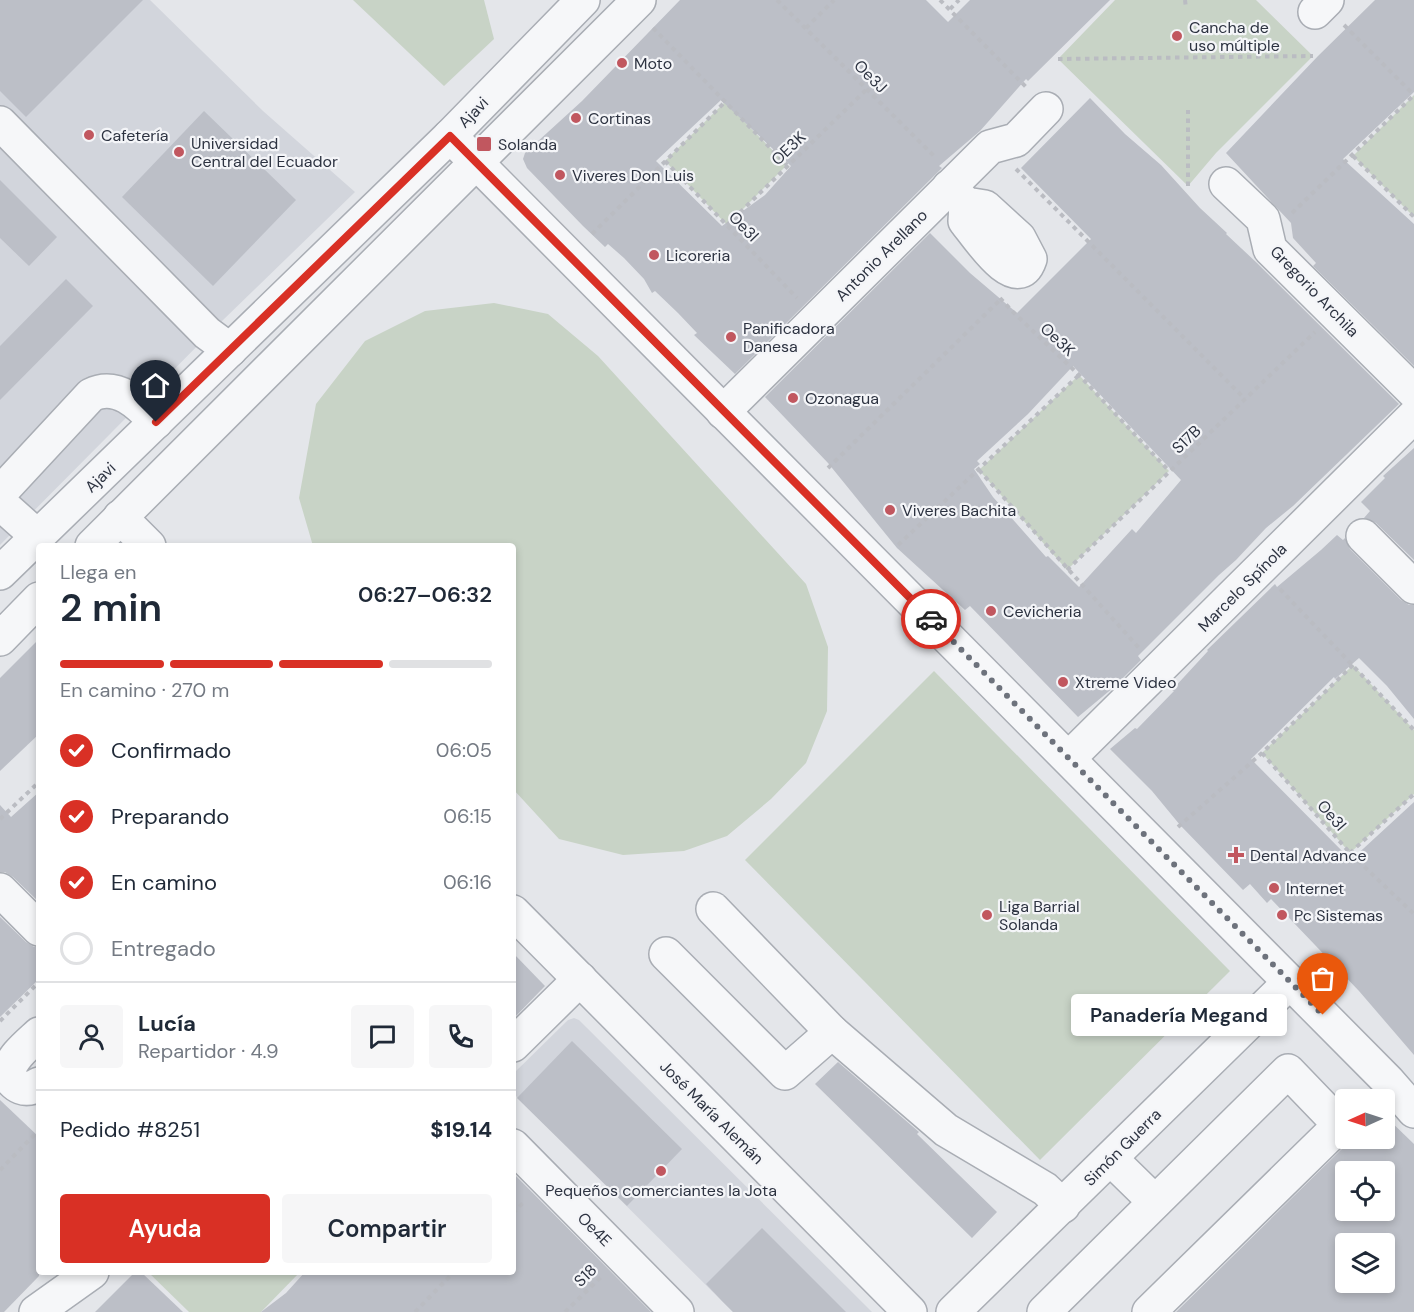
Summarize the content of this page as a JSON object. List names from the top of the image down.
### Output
{
  "streets": {
    "street": [
      "Ajavi",
      "Antonio Arellano",
      "Gregorio Archila",
      "Marcelo Spínola",
      "José María Alemán",
      "Simón Guerra",
      "Oe4E"
    ],
    "path": [
      "Oe3J",
      "OE3K",
      "Oe3l",
      "Oe3K",
      "S17B",
      "S18"
    ]
  },
  "crossings": [
    ["Oe3J", "OE3K"],
    ["Oe3J", "Antonio Arellano"],
    ["OE3K", "Oe3l"],
    ["Oe3K", "S17B"],
    ["Oe4E", "S18"]
  ],
  "places": {
    "other": [
      "Cancha de uso múltiple",
      "Moto",
      "Cortinas",
      "Cafetería",
      "Universidad Central del Ecuador",
      "Viveres Don Luis",
      "Licoreria",
      "Panificadora Danesa",
      "Ozonagua",
      "Viveres Bachita",
      "Cevicheria",
      "Xtreme Video",
      "Internet",
      "Liga Barrial Solanda",
      "Pc Sistemas",
      "Panadería Megand",
      "Pequeños comerciantes la Jota"
    ],
    "transit": ["Solanda"],
    "health": ["Dental Advance"]
  },
  "north": "left",
  "page": {
    "heading": ["2 min", "Llega en", "06:27–06:32"],
    "panel": [
      "Lucía",
      "Repartidor · 4.9",
      "Pedido #8251",
      "$19.14"
    ],
    "bar": "En camino · 270 m",
    "list": [
      ["Confirmado", "06:05"],
      ["Preparando", "06:15"],
      ["En camino", "06:16"],
      "Entregado"
    ],
    "bubble": "Panadería Megand",
    "buttons": ["Ayuda", "Compartir"]
  }
}
